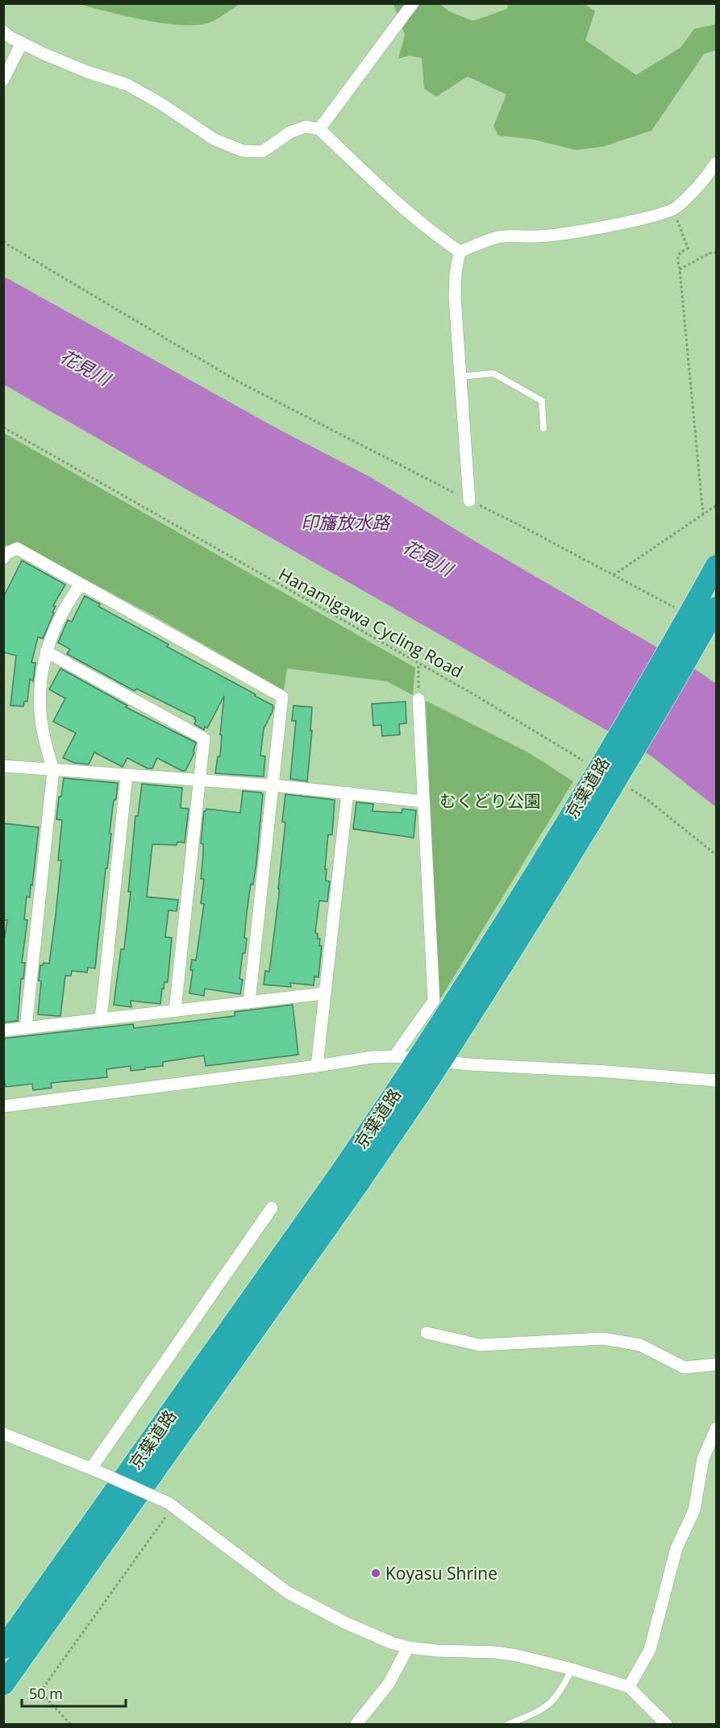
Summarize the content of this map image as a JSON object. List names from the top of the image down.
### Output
{
  "streets": {
    "highway": ["京葉道路"],
    "path": ["Hanamigawa Cycling Road"]
  },
  "water": ["花見川", "印旛放水路"],
  "parks": ["むくどり公園"],
  "places": ["Koyasu Shrine"],
  "scale_bar": "50 m"
}
